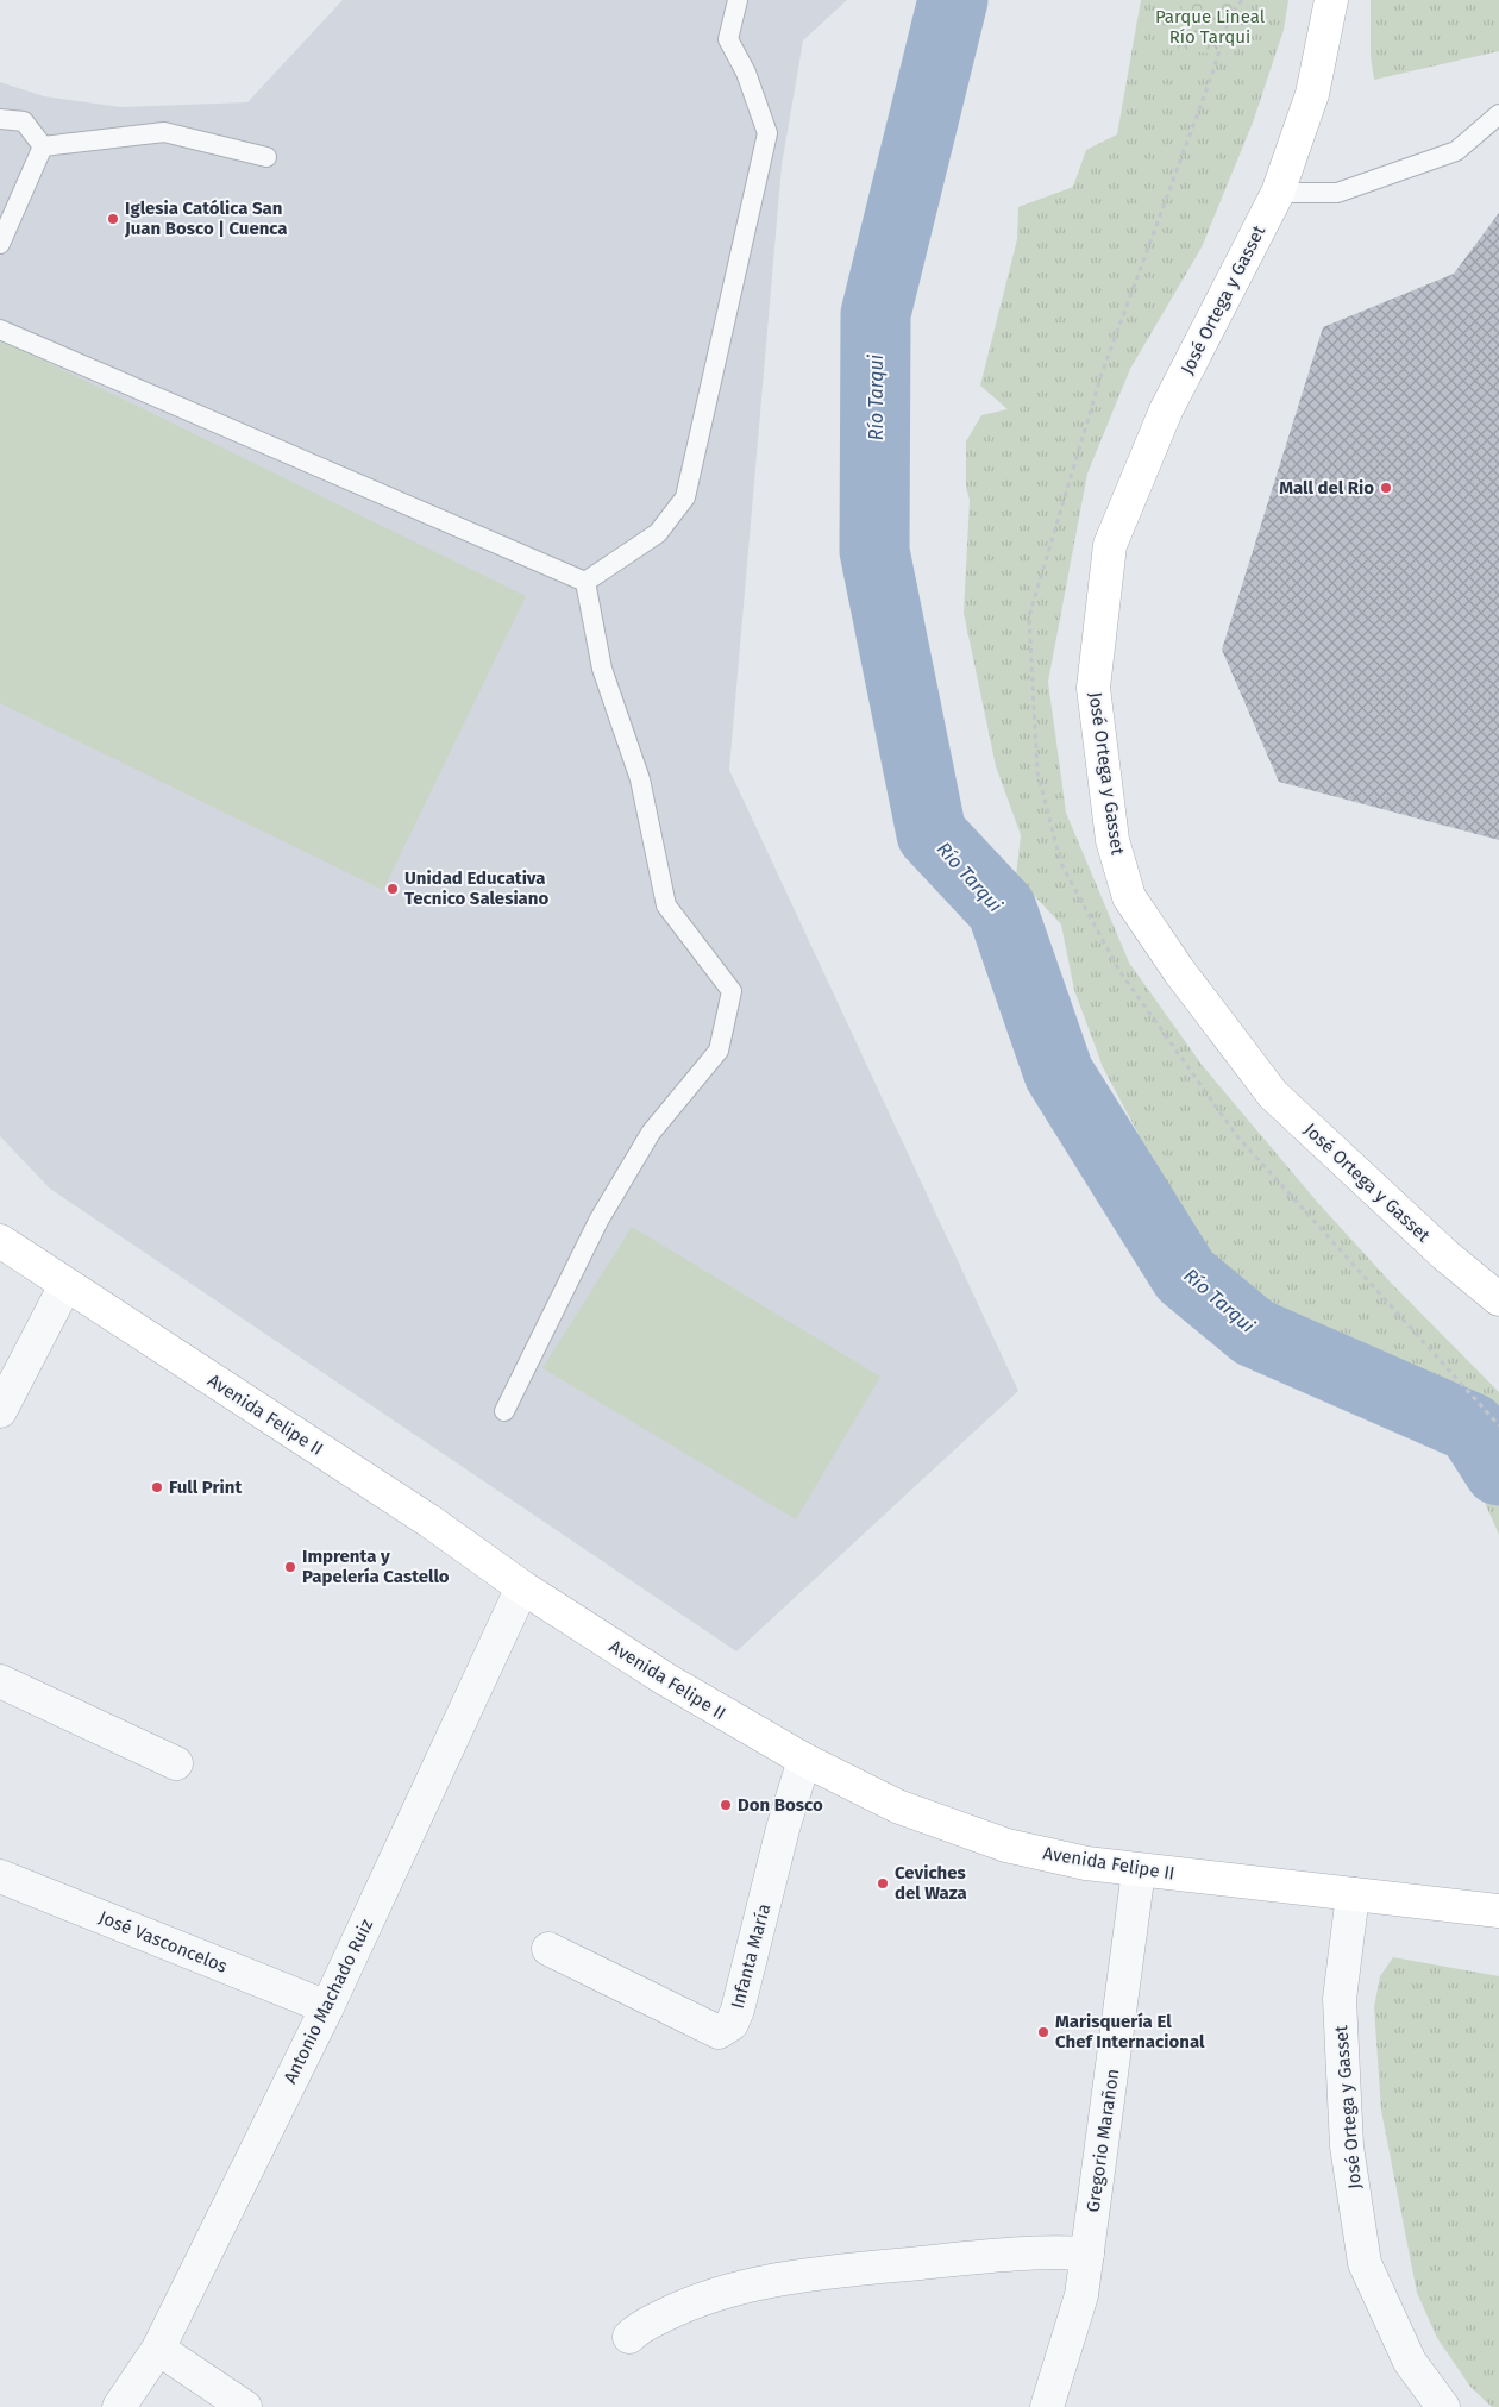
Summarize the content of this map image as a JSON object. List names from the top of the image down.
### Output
{
  "streets": {
    "main road": ["José Ortega y Gasset", "Avenida Felipe II"],
    "street": [
      "José Vasconcelos",
      "Infanta María",
      "Antonio Machado Ruiz",
      "Gregorio Marañon"
    ]
  },
  "crossings": [
    ["José Ortega y Gasset", "Avenida Felipe II"],
    ["Avenida Felipe II", "Infanta María"],
    ["Avenida Felipe II", "Antonio Machado Ruiz"],
    ["Avenida Felipe II", "Gregorio Marañon"],
    ["José Vasconcelos", "Antonio Machado Ruiz"]
  ],
  "water": ["Río Tarqui"],
  "parks": ["Parque Lineal Río Tarqui"],
  "places": [
    "Iglesia Católica San Juan Bosco | Cuenca",
    "Mall del Rio",
    "Unidad Educativa Tecnico Salesiano",
    "Full Print",
    "Imprenta y Papelería Castello",
    "Don Bosco",
    "Ceviches del Waza",
    "Marisquería El Chef Internacional"
  ]
}
